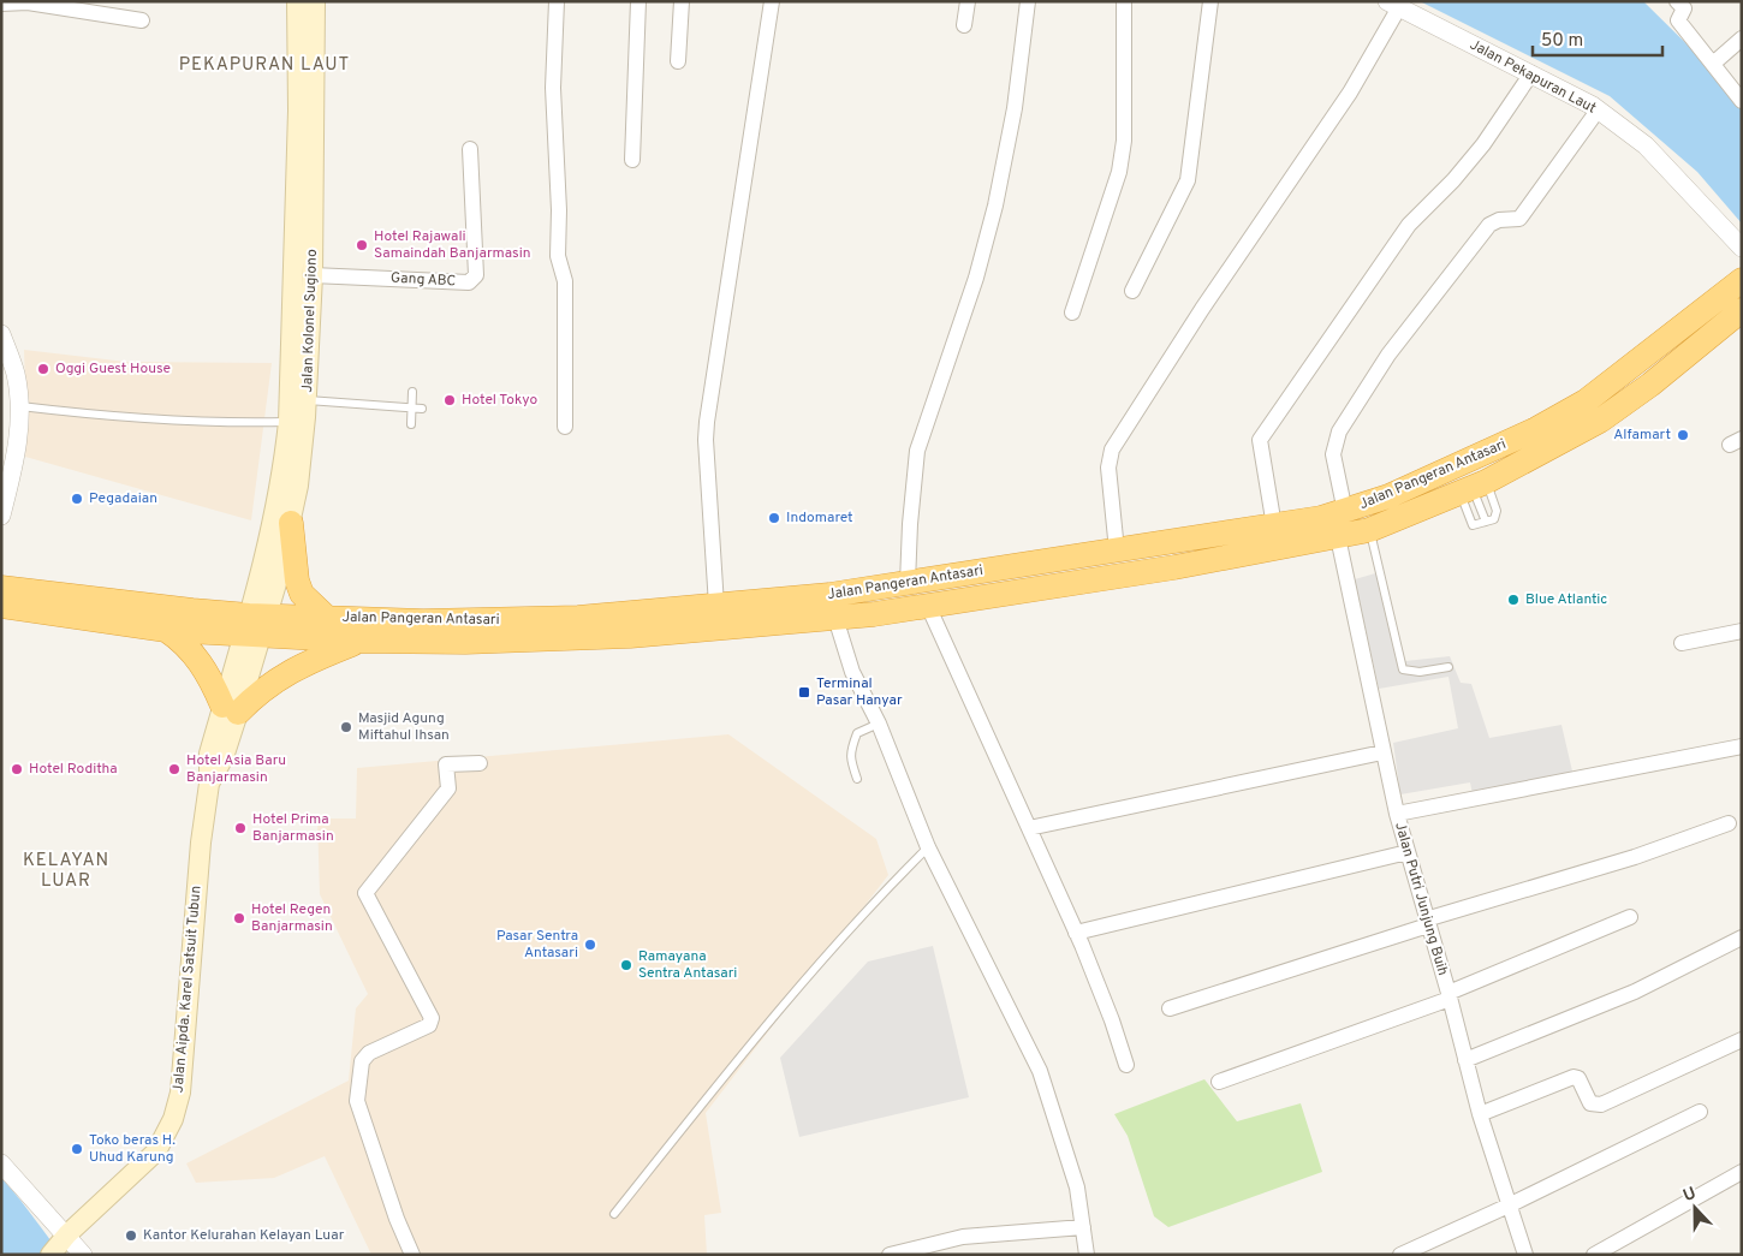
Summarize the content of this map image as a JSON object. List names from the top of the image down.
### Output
{
  "streets": {
    "highway": ["Jalan Pangeran Antasari"],
    "main road": ["Jalan Kolonel Sugiono", "Jalan Aipda. Karel Satsuit Tubun"],
    "street": ["Jalan Pekapuran Laut", "Gang ABC", "Jalan Putri Junjung Buih"]
  },
  "crossings": [
    ["Gang ABC", "Jalan Kolonel Sugiono"],
    ["Jalan Kolonel Sugiono", "Jalan Pangeran Antasari"],
    ["Jalan Kolonel Sugiono", "Jalan Aipda. Karel Satsuit Tubun"],
    ["Jalan Pangeran Antasari", "Jalan Putri Junjung Buih"],
    ["Jalan Pangeran Antasari", "Jalan Aipda. Karel Satsuit Tubun"]
  ],
  "districts": ["PEKAPURAN LAUT", "KELAYAN LUAR"],
  "places": {
    "other": [
      "Hotel Rajawali Samaindah Banjarmasin",
      "Oggi Guest House",
      "Hotel Tokyo",
      "Alfamart",
      "Pegadaian",
      "Indomaret",
      "Blue Atlantic",
      "Masjid Agung Miftahul Ihsan",
      "Hotel Roditha",
      "Hotel Asia Baru Banjarmasin",
      "Hotel Prima Banjarmasin",
      "Hotel Regen Banjarmasin",
      "Pasar Sentra Antasari",
      "Ramayana Sentra Antasari",
      "Toko beras H. Uhud Karung",
      "Kantor Kelurahan Kelayan Luar"
    ],
    "transit": ["Terminal Pasar Hanyar"]
  },
  "scale_bar": "50 m",
  "north": "top"
}
